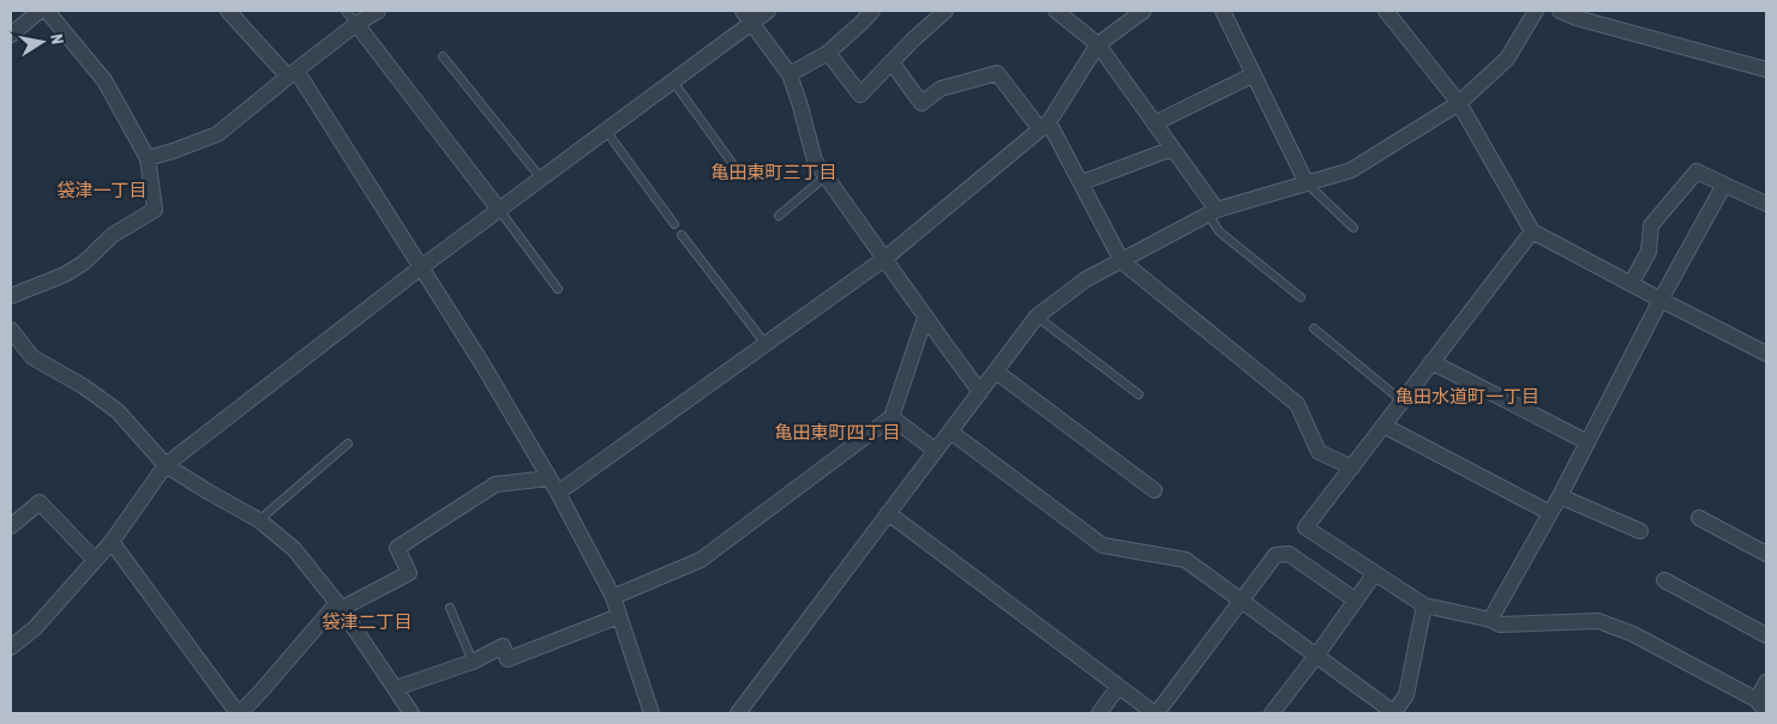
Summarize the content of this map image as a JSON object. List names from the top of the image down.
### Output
{
  "districts": [
    "亀田東町三丁目",
    "袋津一丁目",
    "亀田水道町一丁目",
    "亀田東町四丁目",
    "袋津二丁目"
  ],
  "north": "right"
}
